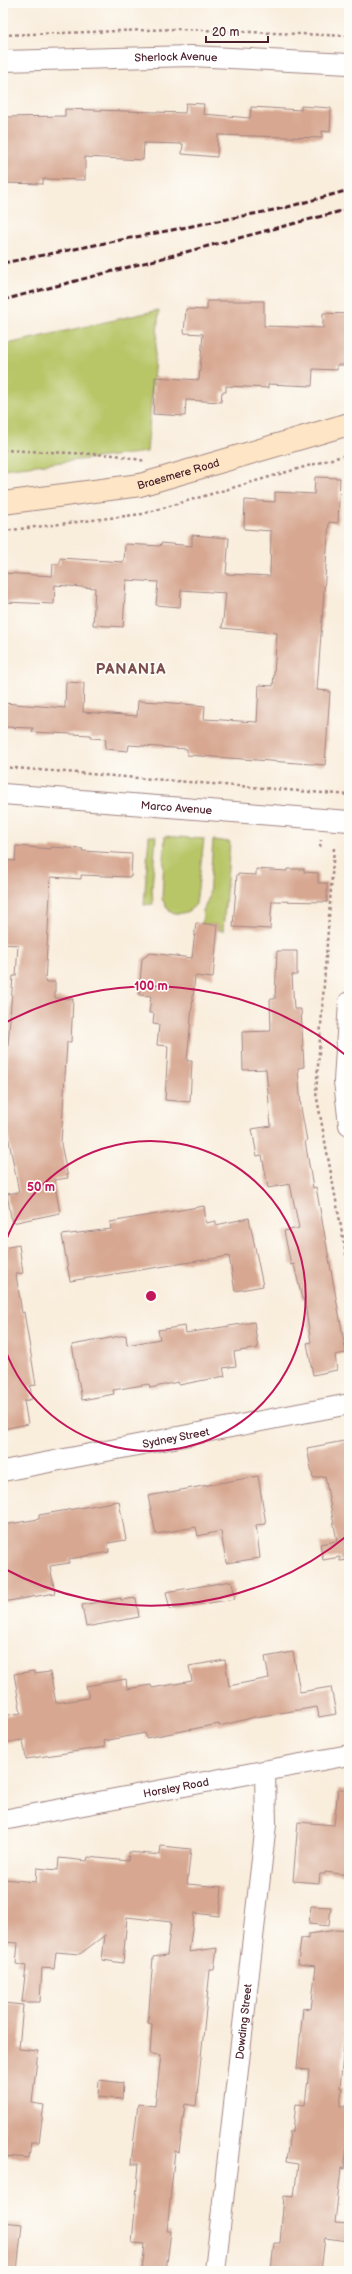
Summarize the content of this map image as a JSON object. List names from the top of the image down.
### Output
{
  "streets": {
    "street": [
      "Sherlock Avenue",
      "Braesmere Road",
      "Marco Avenue",
      "Sydney Street",
      "Horsley Road",
      "Dowding Street"
    ]
  },
  "crossings": [
    ["Horsley Road", "Dowding Street"]
  ],
  "districts": ["PANANIA"],
  "scale_bar": "20 m",
  "rings": ["100 m", "50 m"]
}
